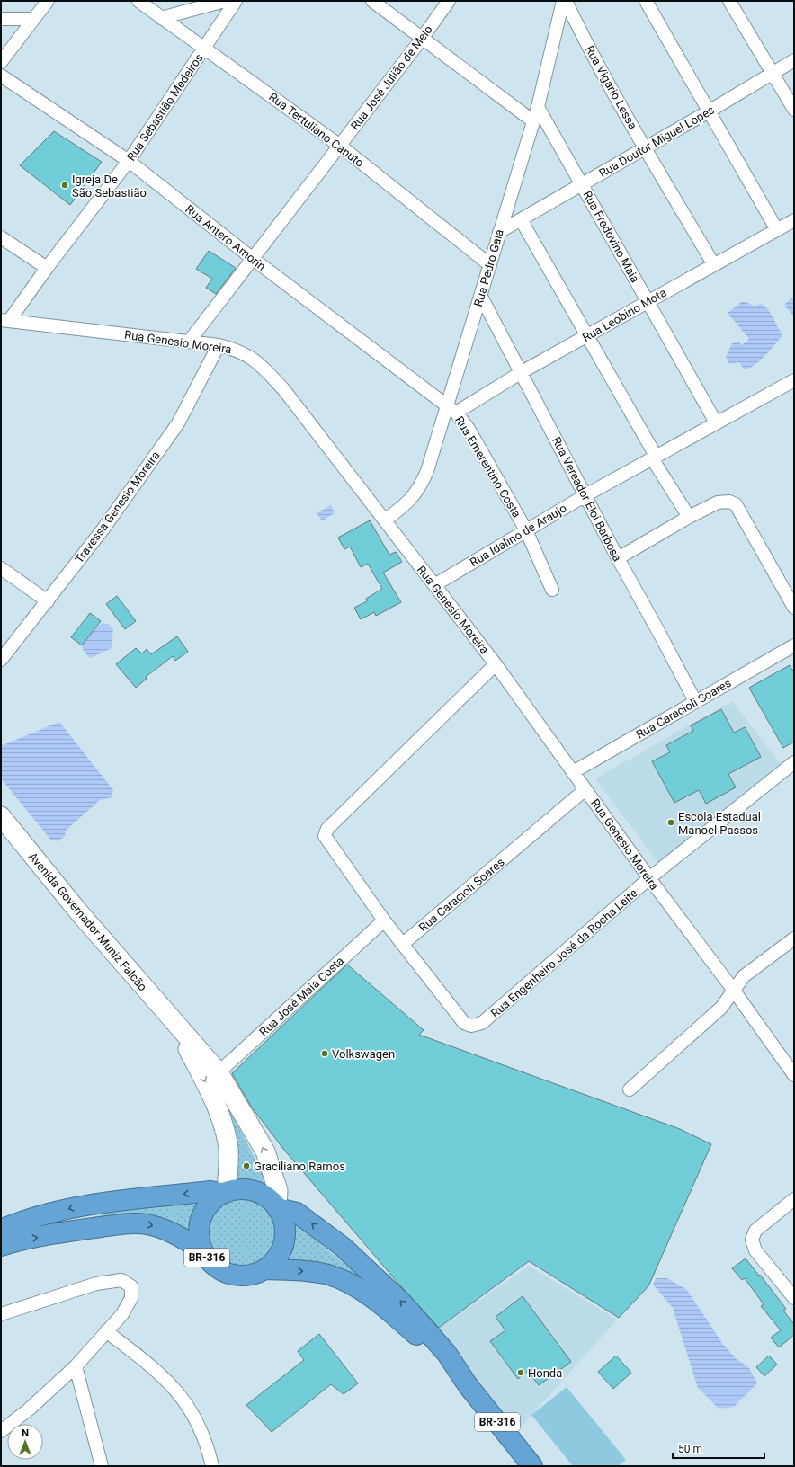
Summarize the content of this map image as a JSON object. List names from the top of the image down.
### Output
{
  "streets": {
    "highway": ["BR-316"],
    "main road": ["Avenida Governador Muniz Falcão"],
    "street": [
      "Rua José Julião de Melo",
      "Rua Vigario Lessa",
      "Rua Sebastião Medeiros",
      "Rua Tertuliano Canuto",
      "Rua Doutor Miguel Lopes",
      "Rua Fredovino Maia",
      "Rua Antero Amorin",
      "Rua Pedro Gala",
      "Rua Leobino Mota",
      "Rua Genesio Moreira",
      "Rua Emerentino Costa",
      "Rua Vereador Eloi Barbosa",
      "Travessa Genesio Moreira",
      "Rua Idalino de Araujo",
      "Rua Caracioli Soares",
      "Rua Engenheiro José da Rocha Leite",
      "Rua José Maia Costa"
    ]
  },
  "crossings": [
    ["Rua José Julião de Melo", "Rua Tertuliano Canuto"],
    ["Rua José Julião de Melo", "Rua Antero Amorin"],
    ["Rua José Julião de Melo", "Rua Genesio Moreira"],
    ["Rua Vigario Lessa", "Rua Doutor Miguel Lopes"],
    ["Rua Vigario Lessa", "Rua Leobino Mota"],
    ["Rua Sebastião Medeiros", "Rua Tertuliano Canuto"],
    ["Rua Sebastião Medeiros", "Rua Antero Amorin"],
    ["Rua Sebastião Medeiros", "Rua Genesio Moreira"],
    ["Rua Tertuliano Canuto", "Rua Pedro Gala"],
    ["Rua Doutor Miguel Lopes", "Rua Fredovino Maia"],
    ["Rua Doutor Miguel Lopes", "Rua Pedro Gala"],
    ["Rua Fredovino Maia", "Rua Pedro Gala"],
    ["Rua Fredovino Maia", "Rua Leobino Mota"],
    ["Rua Fredovino Maia", "Rua Idalino de Araujo"],
    ["Rua Antero Amorin", "Rua Pedro Gala"],
    ["Rua Antero Amorin", "Rua Leobino Mota"],
    ["Rua Antero Amorin", "Rua Emerentino Costa"],
    ["Rua Pedro Gala", "Rua Leobino Mota"],
    ["Rua Pedro Gala", "Rua Genesio Moreira"],
    ["Rua Pedro Gala", "Rua Emerentino Costa"],
    ["Rua Pedro Gala", "Rua Vereador Eloi Barbosa"],
    ["Rua Leobino Mota", "Rua Emerentino Costa"],
    ["Rua Leobino Mota", "Rua Vereador Eloi Barbosa"],
    ["Rua Genesio Moreira", "Travessa Genesio Moreira"],
    ["Rua Genesio Moreira", "Rua Idalino de Araujo"],
    ["Rua Genesio Moreira", "Rua Caracioli Soares"],
    ["Rua Genesio Moreira", "Rua Engenheiro José da Rocha Leite"],
    ["Rua Emerentino Costa", "Rua Idalino de Araujo"],
    ["Rua Vereador Eloi Barbosa", "Rua Idalino de Araujo"],
    ["Rua Vereador Eloi Barbosa", "Rua Caracioli Soares"],
    ["Rua Caracioli Soares", "Rua Engenheiro José da Rocha Leite"],
    ["Avenida Governador Muniz Falcão", "Rua José Maia Costa"],
    ["Avenida Governador Muniz Falcão", "BR-316"]
  ],
  "places": [
    "Igreja De São Sebastião",
    "Escola Estadual Manoel Passos",
    "Volkswagen",
    "Graciliano Ramos",
    "Honda"
  ],
  "scale_bar": "50 m",
  "north": "top"
}
